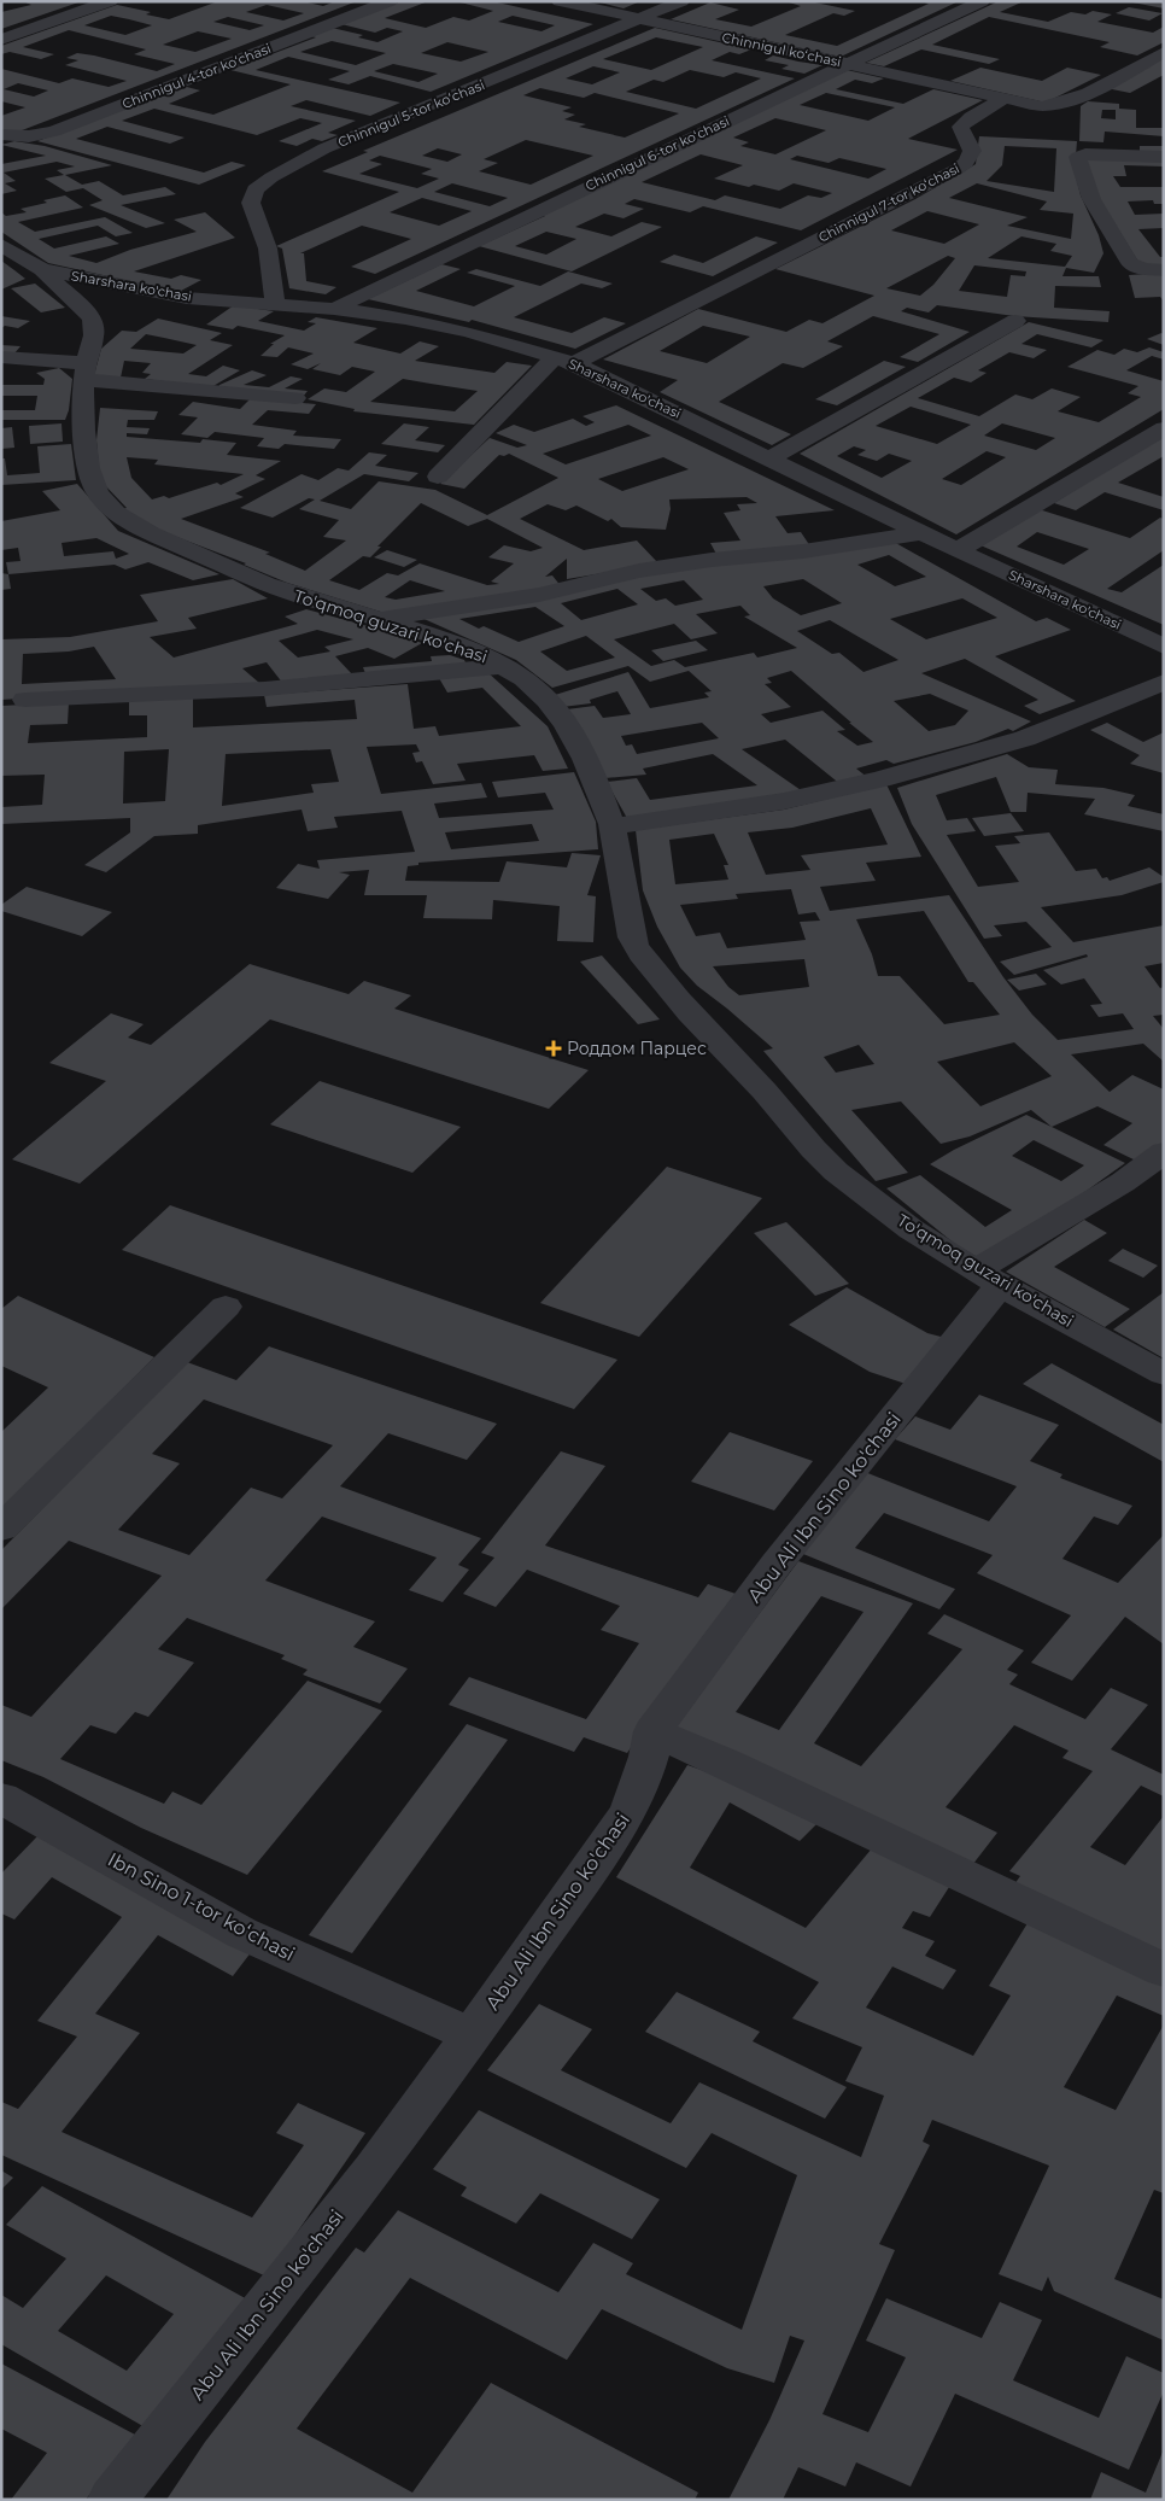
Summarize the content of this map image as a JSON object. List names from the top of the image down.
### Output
{
  "streets": {
    "street": [
      "Chinnigul koʻchasi",
      "Chinnigul 4-tor koʻchasi",
      "Chinnigul 5-tor koʻchasi",
      "Chinnigul 6-tor koʻchasi",
      "Chinnigul 7-tor koʻchasi",
      "Sharshara ko'chasi",
      "To'qmoq guzari ko'chasi",
      "Abu Ali Ibn Sino ko'chasi",
      "Ibn Sino 1-tor koʻchasi"
    ]
  },
  "crossings": [
    ["Chinnigul koʻchasi", "Chinnigul 5-tor koʻchasi"],
    ["Chinnigul koʻchasi", "Chinnigul 6-tor koʻchasi"],
    ["Chinnigul koʻchasi", "Chinnigul 7-tor koʻchasi"],
    ["Chinnigul 5-tor koʻchasi", "Sharshara ko'chasi"],
    ["Chinnigul 6-tor koʻchasi", "Sharshara ko'chasi"],
    ["Chinnigul 7-tor koʻchasi", "Sharshara ko'chasi"],
    ["Sharshara ko'chasi", "To'qmoq guzari ko'chasi"],
    ["To'qmoq guzari ko'chasi", "Abu Ali Ibn Sino ko'chasi"],
    ["Abu Ali Ibn Sino ko'chasi", "Ibn Sino 1-tor koʻchasi"]
  ],
  "places": {
    "health": ["Роддом Парцес"]
  }
}
